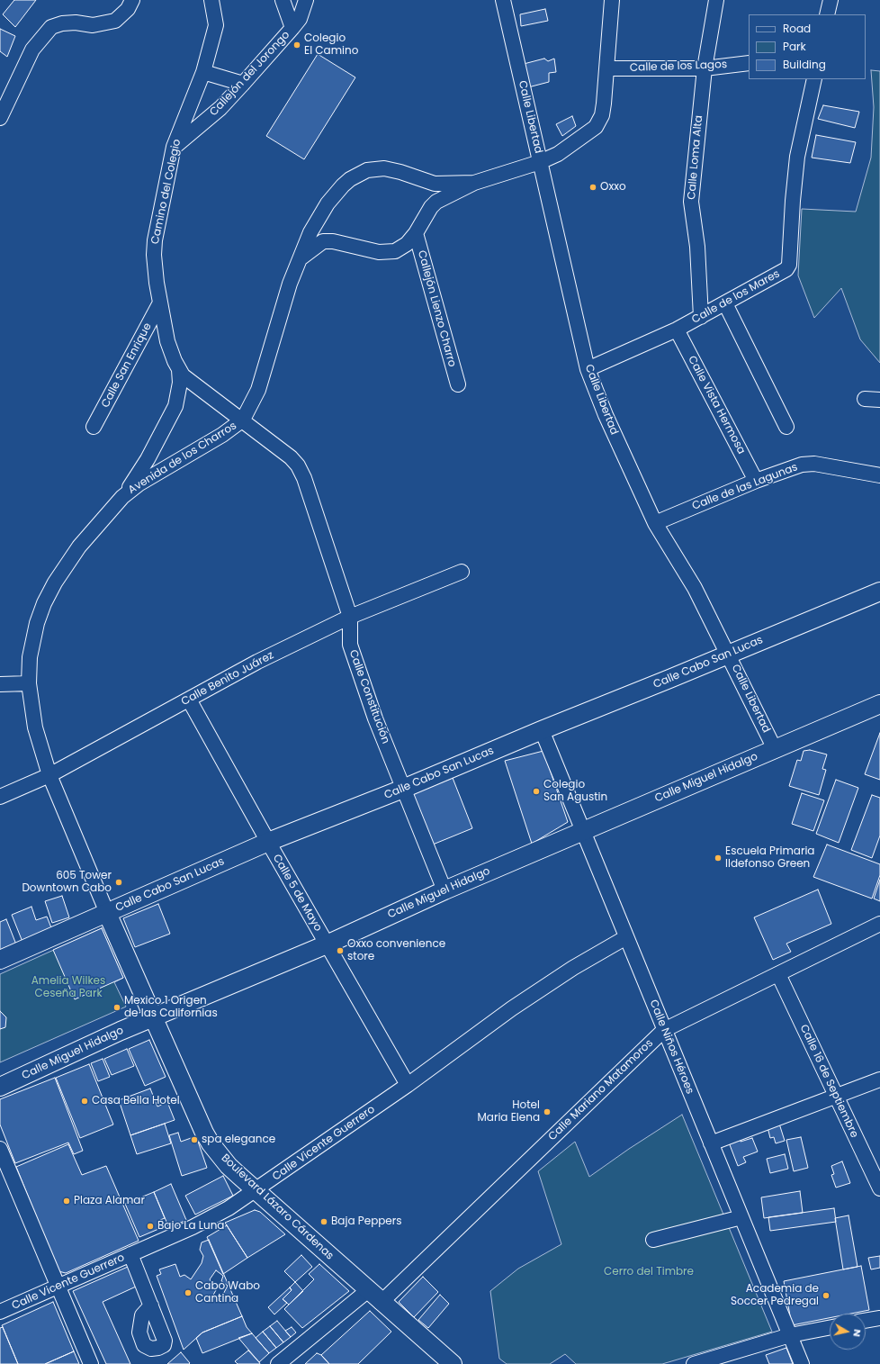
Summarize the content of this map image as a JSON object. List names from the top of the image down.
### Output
{
  "streets": {
    "main road": ["Calle Cabo San Lucas", "Calle Miguel Hidalgo", "Boulevard Lázaro Cárdenas"],
    "street": [
      "Calle de los Lagos",
      "Callejón del Jorongo",
      "Calle Libertad",
      "Calle Loma Alta",
      "Camino del Colegio",
      "Calle de los Mares",
      "Callejón Lienzo Charro",
      "Calle San Enrique",
      "Calle Vista Hermosa",
      "Avenida de los Charros",
      "Calle de las Lagunas",
      "Calle Benito Juárez",
      "Calle Constitución",
      "Calle 5 de Mayo",
      "Calle Niños Héroes",
      "Calle 16 de Septiembre",
      "Calle Mariano Matamoros",
      "Calle Vicente Guerrero"
    ]
  },
  "crossings": [
    ["Calle de los Lagos", "Calle Loma Alta"],
    ["Calle de los Lagos", "Avenida de los Charros"],
    ["Callejón del Jorongo", "Camino del Colegio"],
    ["Calle Libertad", "Calle de los Mares"],
    ["Calle Libertad", "Avenida de los Charros"],
    ["Calle Libertad", "Calle de las Lagunas"],
    ["Calle Libertad", "Calle Cabo San Lucas"],
    ["Calle Libertad", "Calle Miguel Hidalgo"],
    ["Calle Loma Alta", "Calle de los Mares"],
    ["Camino del Colegio", "Calle San Enrique"],
    ["Camino del Colegio", "Avenida de los Charros"],
    ["Camino del Colegio", "Calle Constitución"],
    ["Calle de los Mares", "Calle Vista Hermosa"],
    ["Callejón Lienzo Charro", "Avenida de los Charros"],
    ["Calle Vista Hermosa", "Calle de las Lagunas"],
    ["Avenida de los Charros", "Calle Benito Juárez"],
    ["Avenida de los Charros", "Calle Constitución"],
    ["Avenida de los Charros", "Boulevard Lázaro Cárdenas"],
    ["Calle Cabo San Lucas", "Calle Constitución"],
    ["Calle Cabo San Lucas", "Calle 5 de Mayo"],
    ["Calle Cabo San Lucas", "Calle Niños Héroes"],
    ["Calle Cabo San Lucas", "Boulevard Lázaro Cárdenas"],
    ["Calle Benito Juárez", "Calle Constitución"],
    ["Calle Benito Juárez", "Calle 5 de Mayo"],
    ["Calle Benito Juárez", "Boulevard Lázaro Cárdenas"],
    ["Calle Constitución", "Calle Miguel Hidalgo"],
    ["Calle Miguel Hidalgo", "Calle 5 de Mayo"],
    ["Calle Miguel Hidalgo", "Calle Niños Héroes"],
    ["Calle Miguel Hidalgo", "Boulevard Lázaro Cárdenas"],
    ["Calle 5 de Mayo", "Calle Vicente Guerrero"],
    ["Calle Niños Héroes", "Calle Mariano Matamoros"],
    ["Calle Niños Héroes", "Calle Vicente Guerrero"],
    ["Calle 16 de Septiembre", "Calle Mariano Matamoros"],
    ["Calle Mariano Matamoros", "Boulevard Lázaro Cárdenas"],
    ["Calle Vicente Guerrero", "Boulevard Lázaro Cárdenas"]
  ],
  "parks": ["Amelia Wilkes Ceseña Park", "Cerro del Timbre"],
  "places": [
    "Colegio El Camino",
    "Oxxo",
    "Colegio San Agustin",
    "Escuela Primaria Ildefonso Green",
    "605 Tower Downtown Cabo",
    "Oxxo convenience store",
    "Mexico 1 Origen de las Californias",
    "Casa Bella Hotel",
    "Hotel Maria Elena",
    "spa elegance",
    "Plaza Alamar",
    "Baja Peppers",
    "Bajo La Luna",
    "Cabo Wabo Cantina",
    "Academia de Soccer Pedregal"
  ],
  "legend": ["Road", "Park", "Building"],
  "north": "right"
}
